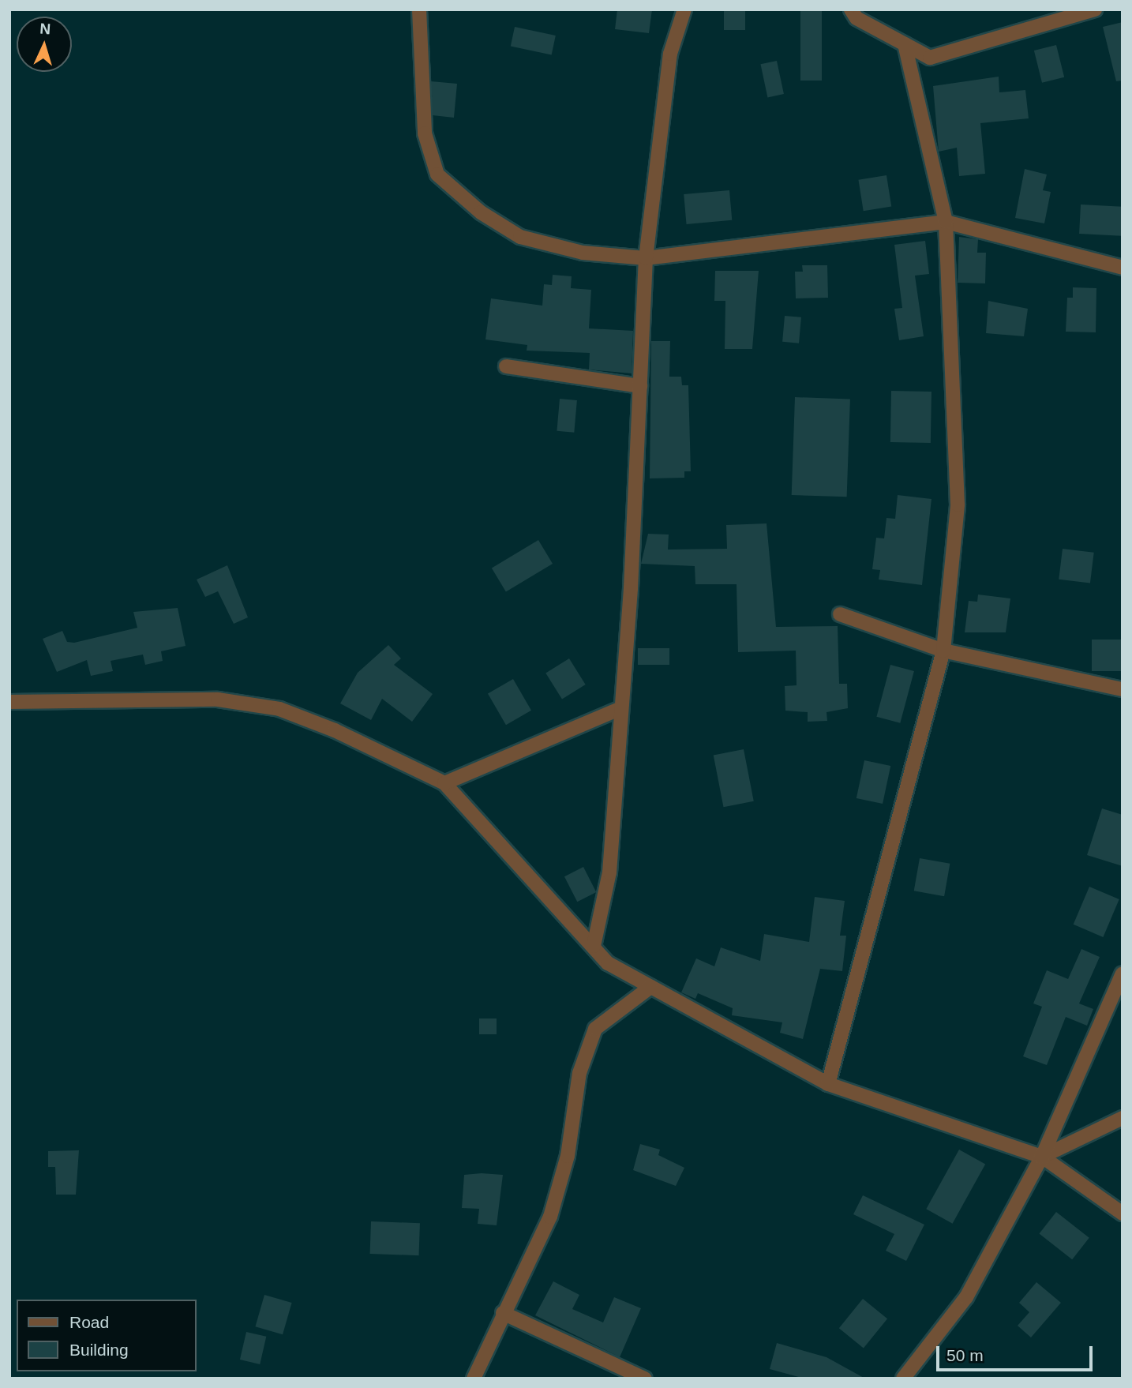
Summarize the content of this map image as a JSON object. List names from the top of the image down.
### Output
{
  "legend": ["Road", "Building"],
  "scale_bar": "50 m",
  "north": "top"
}
